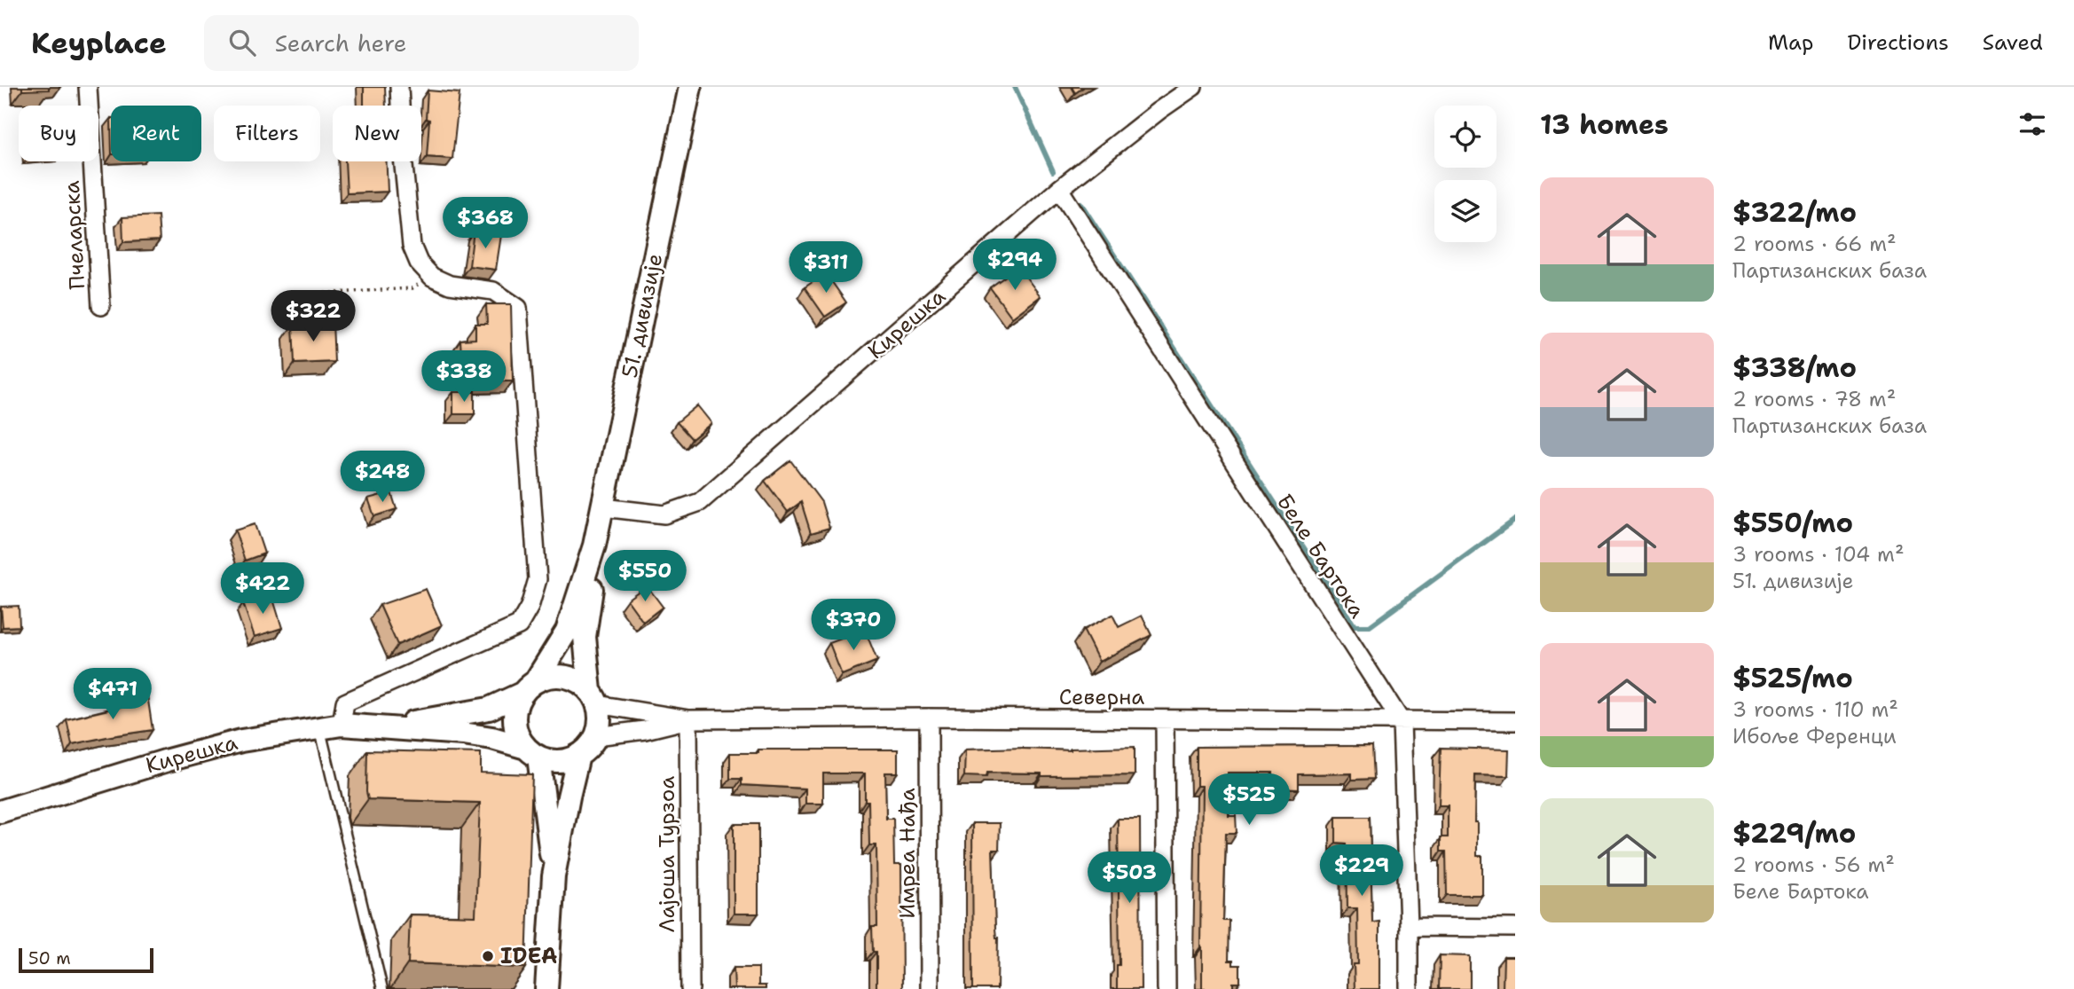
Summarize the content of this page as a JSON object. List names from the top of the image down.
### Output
{
  "streets": {
    "street": [
      "Пчеларска",
      "51. дивизије",
      "Кирешка",
      "Беле Бартока",
      "Северна",
      "Имреа Нађа",
      "Лајоша Турзоа"
    ]
  },
  "crossings": [
    ["51. дивизије", "Кирешка"],
    ["51. дивизије", "Северна"],
    ["Кирешка", "Беле Бартока"],
    ["Кирешка", "Северна"],
    ["Беле Бартока", "Северна"],
    ["Северна", "Имреа Нађа"],
    ["Северна", "Лајоша Турзоа"]
  ],
  "places": ["IDEA"],
  "scale_bar": "50 m",
  "page": {
    "header": "Keyplace",
    "search": "Search here",
    "nav": ["Map", "Directions", "Saved"],
    "heading": "13 homes",
    "chip": [
      "Buy",
      "Rent",
      "Filters",
      "New"
    ],
    "list": [
      {
        "name": "$322/mo",
        "note": "2 rooms · 66 m² · Партизанских база"
      },
      {
        "name": "$338/mo",
        "note": "2 rooms · 78 m² · Партизанских база"
      },
      {
        "name": "$550/mo",
        "note": "3 rooms · 104 m² · 51. дивизије"
      },
      {
        "name": "$525/mo",
        "note": "3 rooms · 110 m² · Ибоље Ференци"
      },
      {
        "name": "$229/mo",
        "note": "2 rooms · 56 m² · Беле Бартока"
      }
    ],
    "price": [
      "$368",
      "$294",
      "$311",
      "$322",
      "$338",
      "$248",
      "$550",
      "$422",
      "$370",
      "$471",
      "$525",
      "$229",
      "$503"
    ],
    "scale": "50 m"
  }
}
